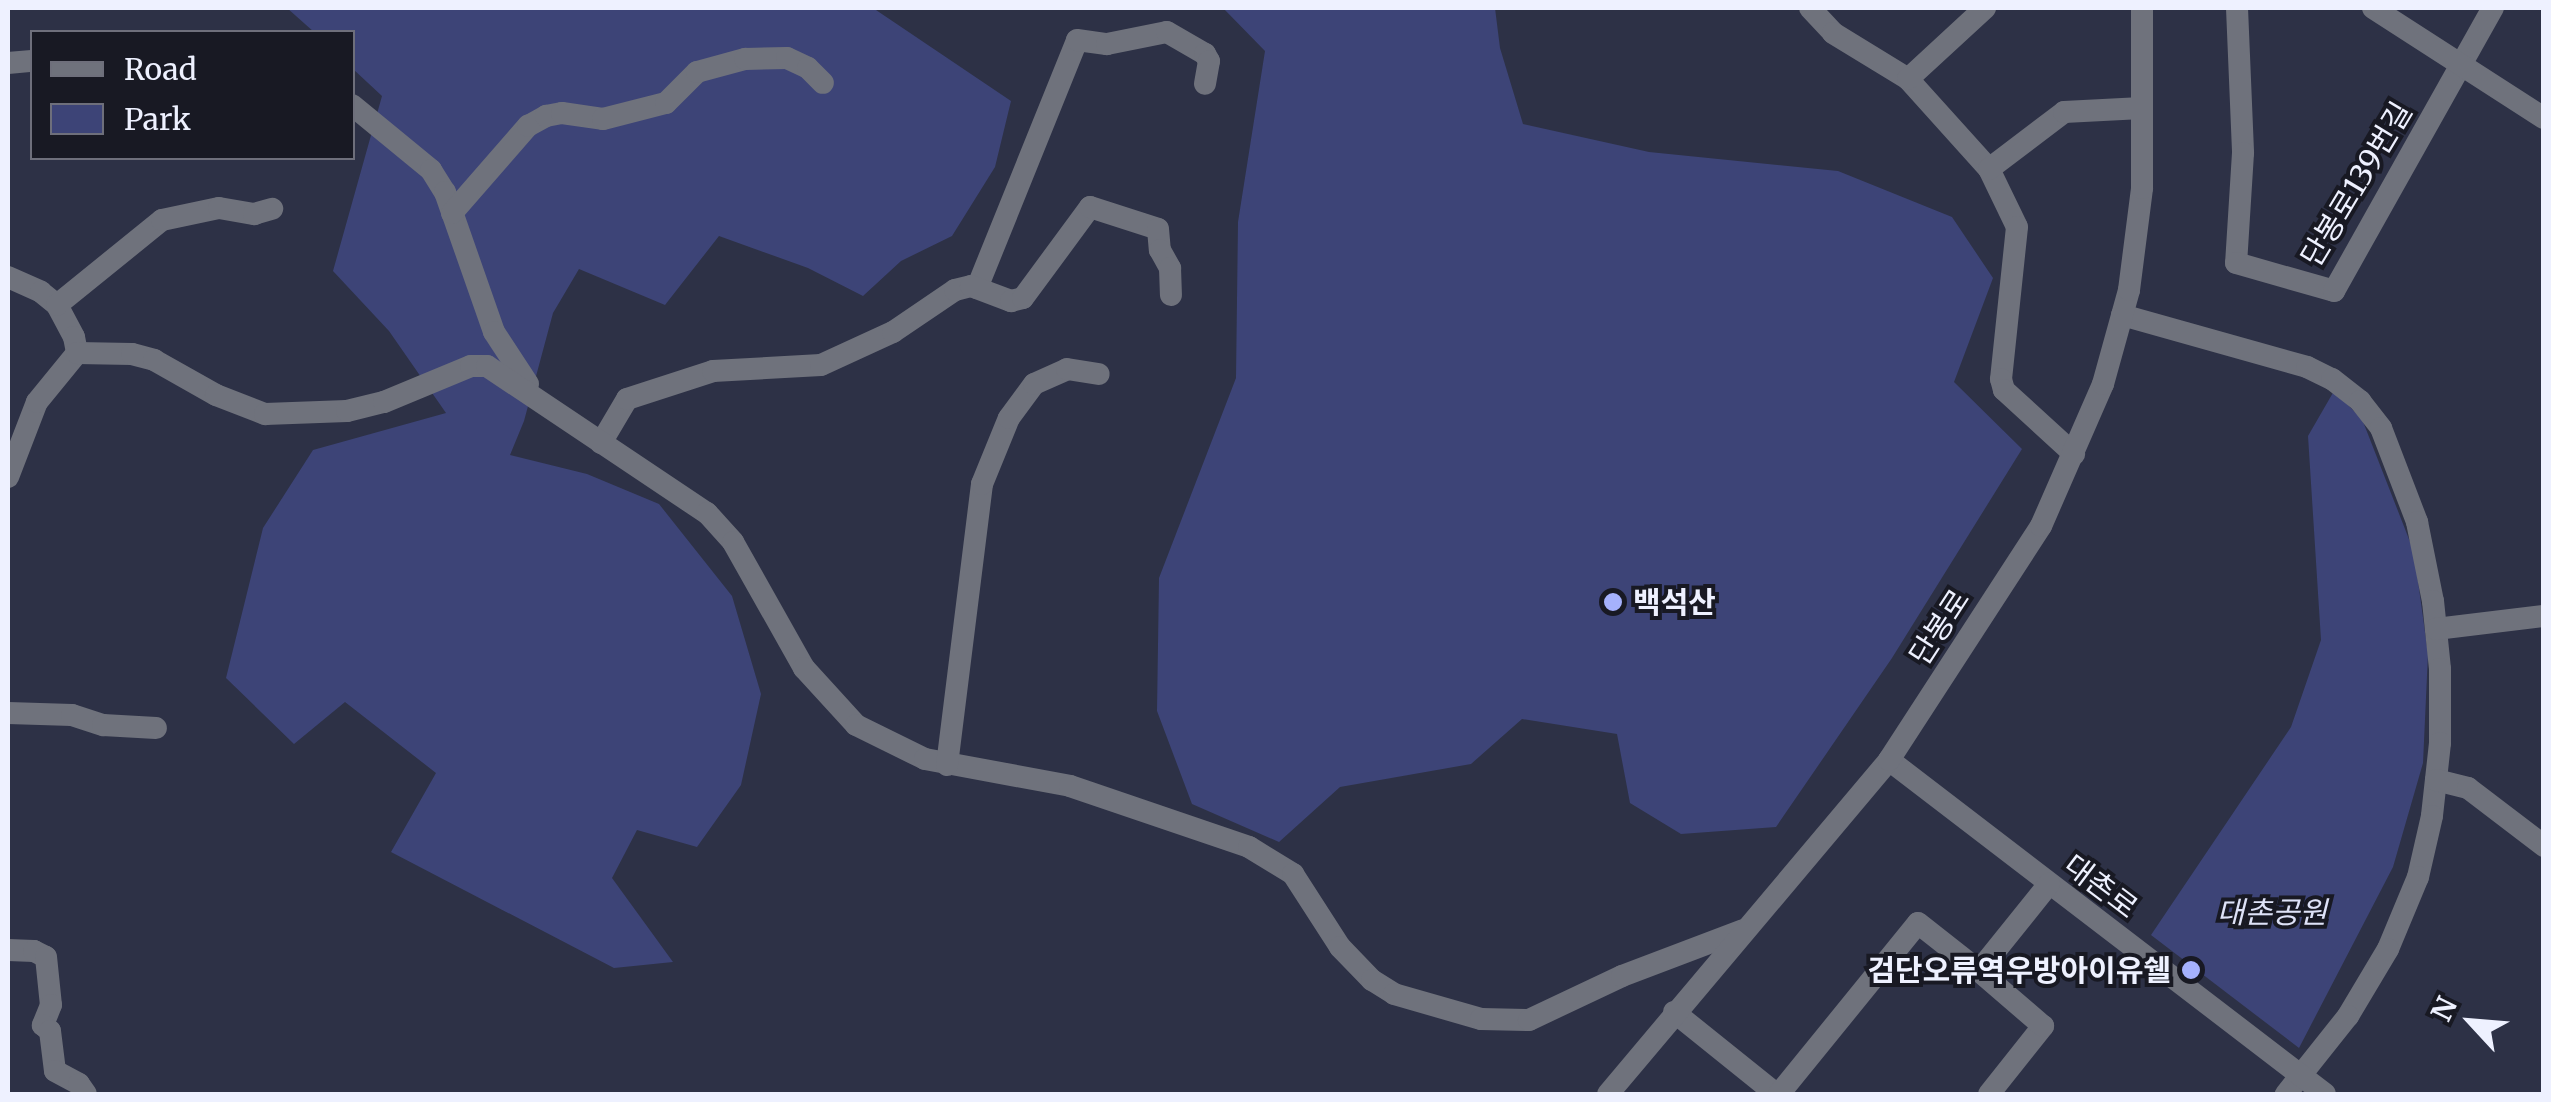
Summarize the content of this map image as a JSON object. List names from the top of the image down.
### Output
{
  "streets": {
    "street": ["단봉로139번길", "단봉로", "대촌로"]
  },
  "crossings": [
    ["단봉로", "대촌로"]
  ],
  "parks": ["대촌공원"],
  "places": ["백석산", "검단오류역우방아이유쉘"],
  "legend": ["Road", "Park"],
  "north": "top left"
}
